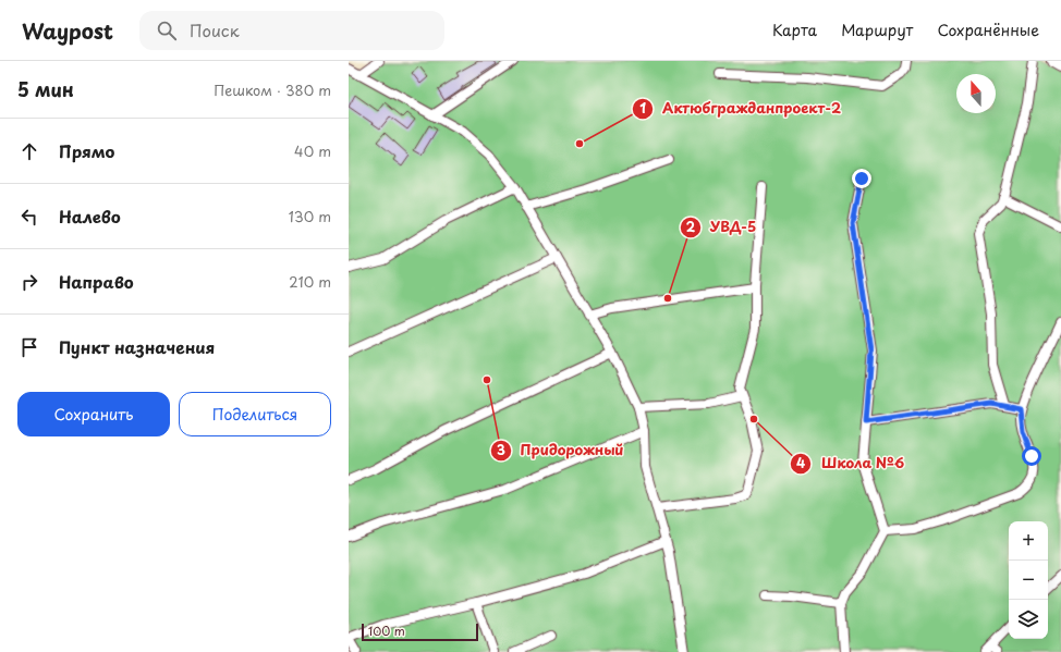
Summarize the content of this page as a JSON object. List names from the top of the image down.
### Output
{
  "places": [
    "Актюбгражданпроект-2",
    "УВД-5",
    "Придорожный",
    "Школа №6"
  ],
  "scale_bar": "100 m",
  "north": "top",
  "page": {
    "header": "Waypost",
    "search": "Поиск",
    "nav": ["Карта", "Маршрут", "Сохранённые"],
    "heading": ["5 мин", "Пешком · 380 m"],
    "list": [
      ["Прямо", "40 m"],
      ["Налево", "130 m"],
      ["Направо", "210 m"],
      "Пункт назначения"
    ],
    "buttons": ["Сохранить", "Поделиться"],
    "map_buttons": ["+", "−"],
    "scale": "100 m"
  }
}
